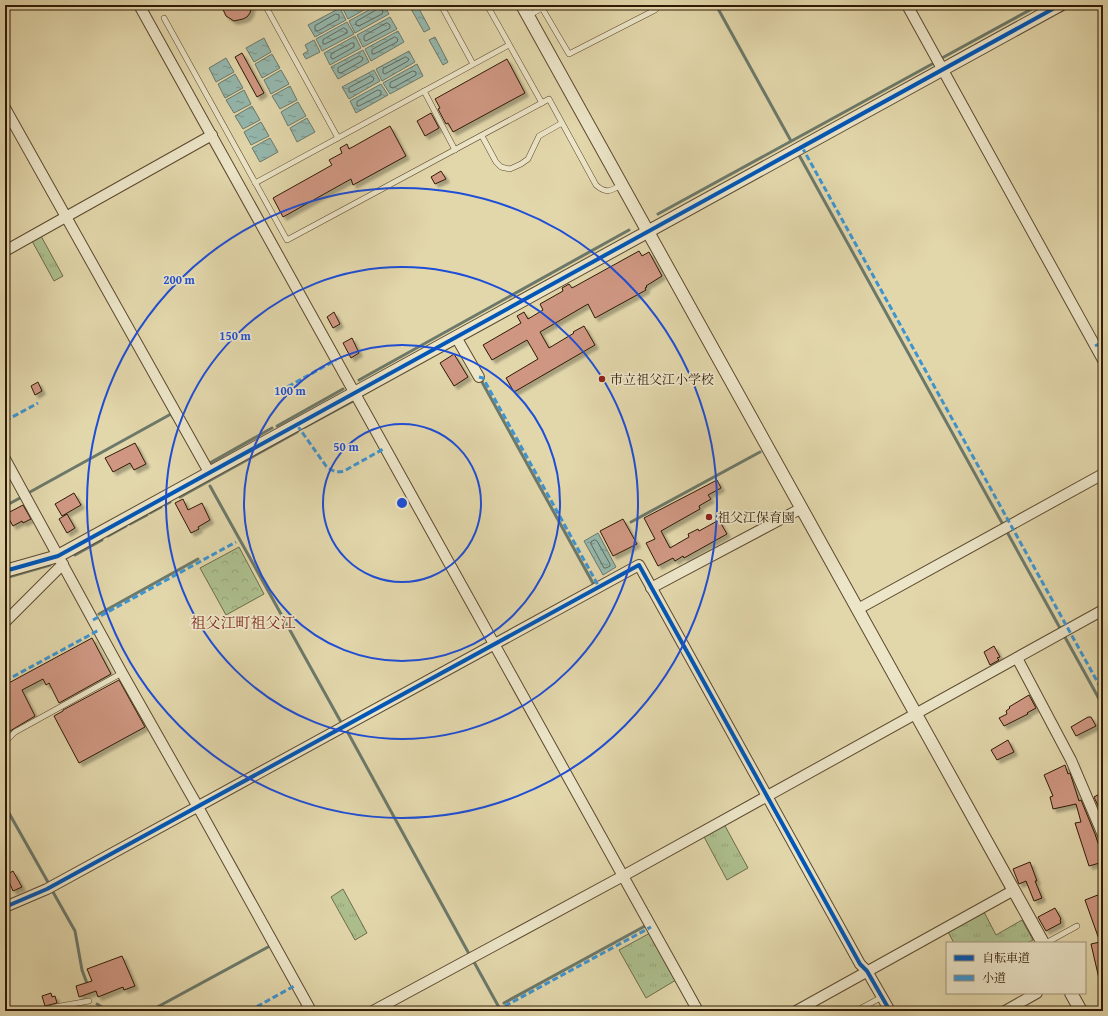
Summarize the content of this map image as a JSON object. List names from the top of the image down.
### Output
{
  "districts": ["祖父江町祖父江"],
  "places": ["市立祖父江小学校", "祖父江保育園"],
  "legend": ["自転車道", "小道"],
  "rings": [
    "200 m",
    "150 m",
    "100 m",
    "50 m"
  ]
}
